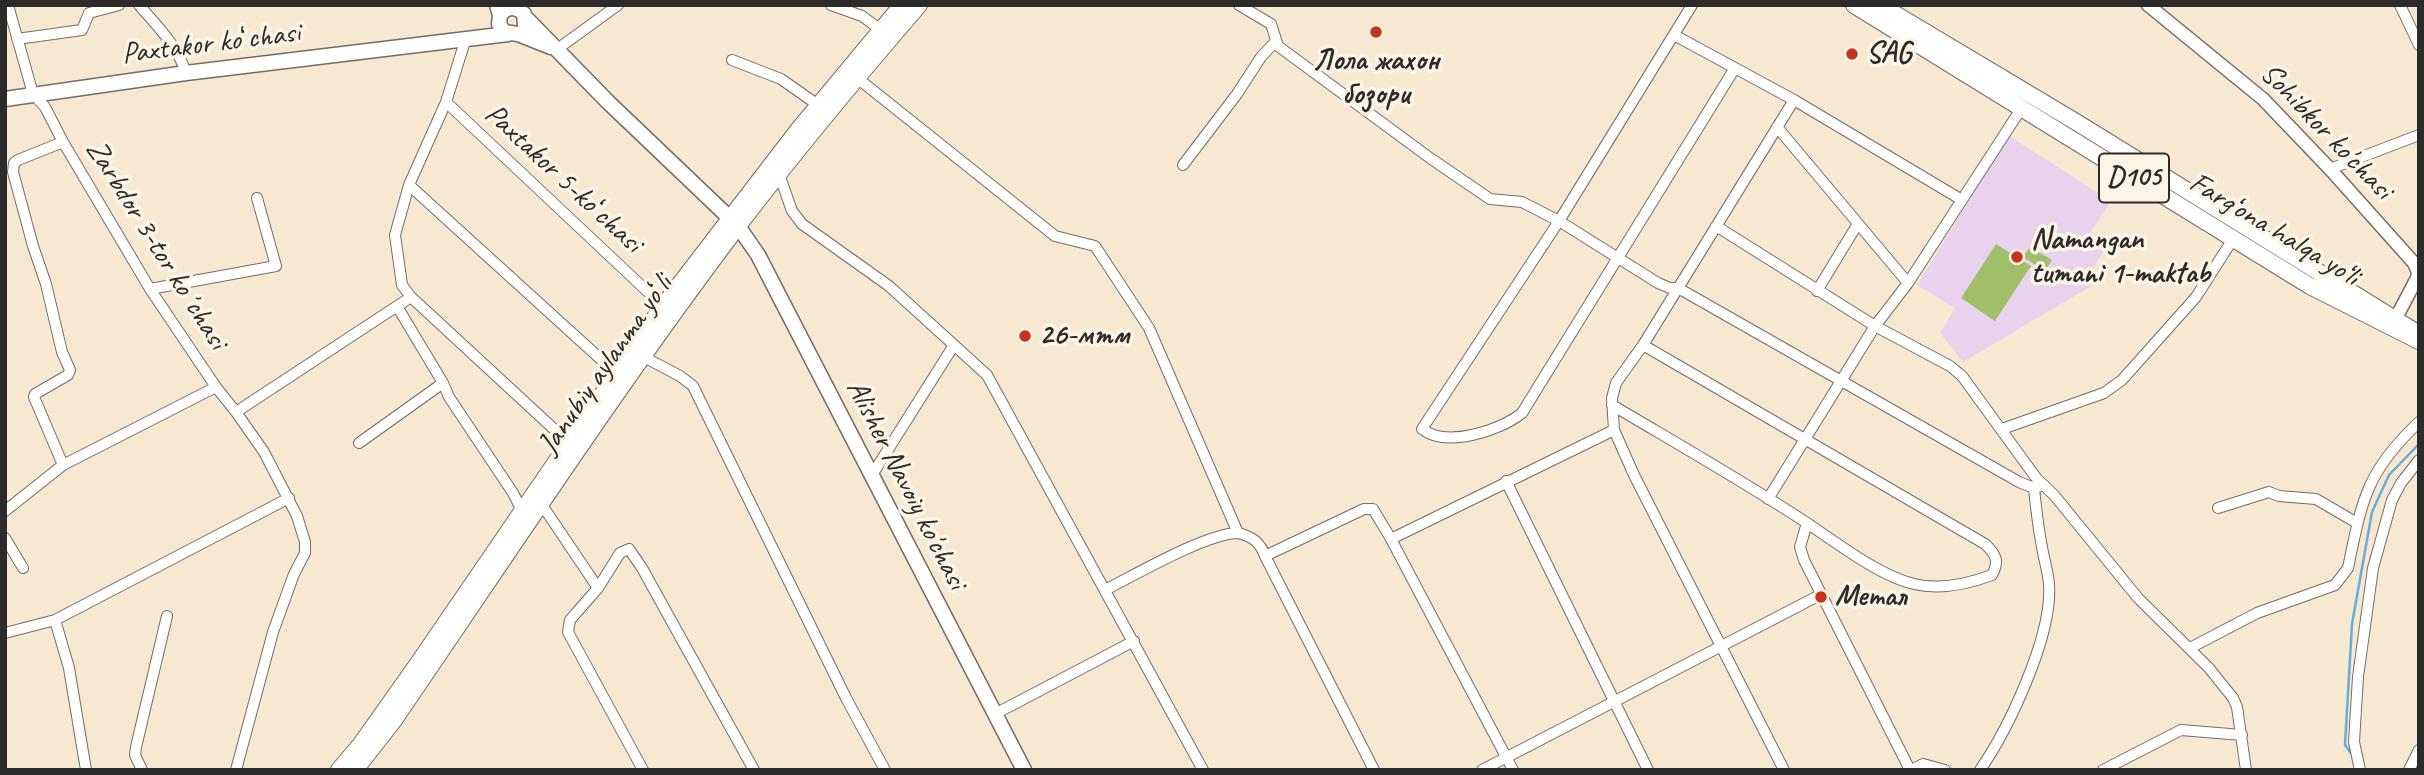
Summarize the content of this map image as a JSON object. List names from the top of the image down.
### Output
{
  "streets": {
    "highway": ["D105", "Farg‘ona halqa yo‘li", "Janubiy aylanma yoʻli"],
    "main road": ["Paxtakor koʻchasi", "Alisher Navoiy ko'chasi"],
    "street": ["Sohibkor ko'chasi", "Paxtakor 5-koʻchasi", "Zarbdor 3-tor koʼchasi"]
  },
  "crossings": [
    ["Paxtakor koʻchasi", "Zarbdor 3-tor koʼchasi"],
    ["Sohibkor ko'chasi", "Farg‘ona halqa yo‘li"],
    ["Janubiy aylanma yoʻli", "Alisher Navoiy ko'chasi"]
  ],
  "places": [
    "Лола жахон бозори",
    "SAG",
    "Namangan tumani 1-maktab",
    "26-мтм",
    "Метал"
  ]
}
